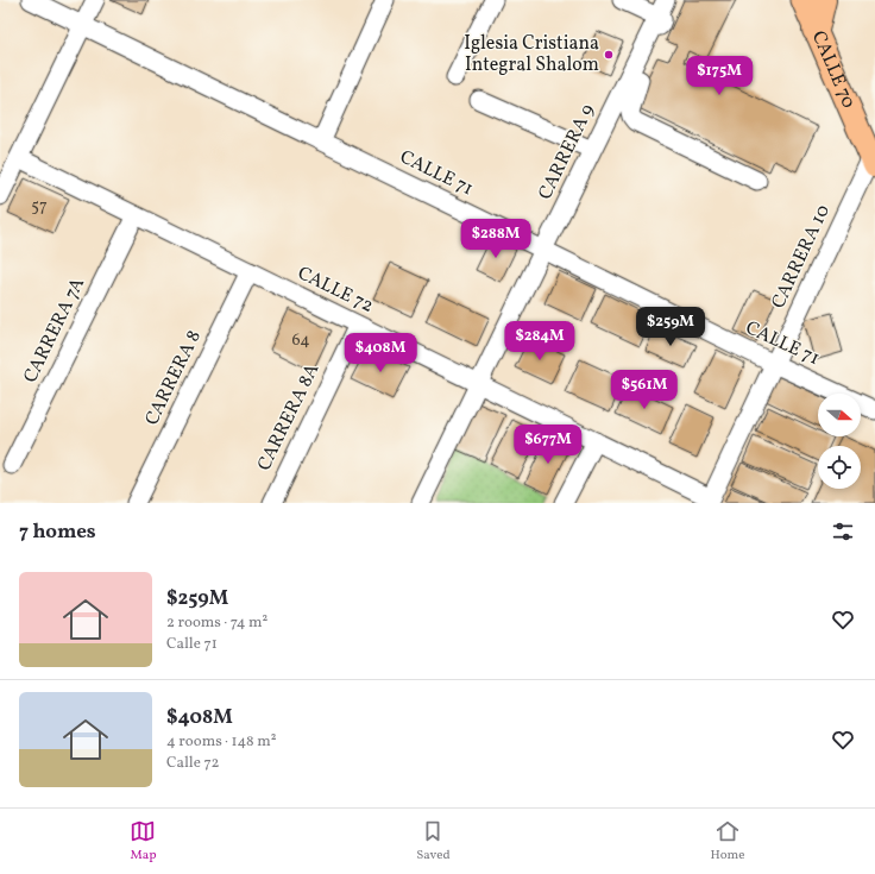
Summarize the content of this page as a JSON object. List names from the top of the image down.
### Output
{
  "streets": {
    "main road": ["CALLE 70"],
    "street": [
      "CARRERA 9",
      "CALLE 71",
      "CARRERA 10",
      "CALLE 72",
      "CARRERA 7A",
      "CARRERA 8",
      "CARRERA 8A"
    ]
  },
  "crossings": [
    ["CALLE 70", "CARRERA 10"],
    ["CARRERA 9", "CALLE 71"],
    ["CARRERA 9", "CALLE 72"],
    ["CALLE 71", "CARRERA 10"],
    ["CARRERA 10", "CALLE 72"],
    ["CALLE 72", "CARRERA 7A"],
    ["CALLE 72", "CARRERA 8"],
    ["CALLE 72", "CARRERA 8A"]
  ],
  "places": ["Iglesia Cristiana Integral Shalom"],
  "house_numbers": ["57", "64"],
  "north": "right",
  "page": {
    "price": [
      "$175M",
      "$288M",
      "$259M",
      "$284M",
      "$408M",
      "$561M",
      "$677M"
    ],
    "heading": "7 homes",
    "list": [
      {
        "name": "$259M",
        "note": "2 rooms · 74 m² · Calle 71"
      },
      {
        "name": "$408M",
        "note": "4 rooms · 148 m² · Calle 72"
      }
    ],
    "tabs": ["Map", "Saved", "Home"]
  }
}
